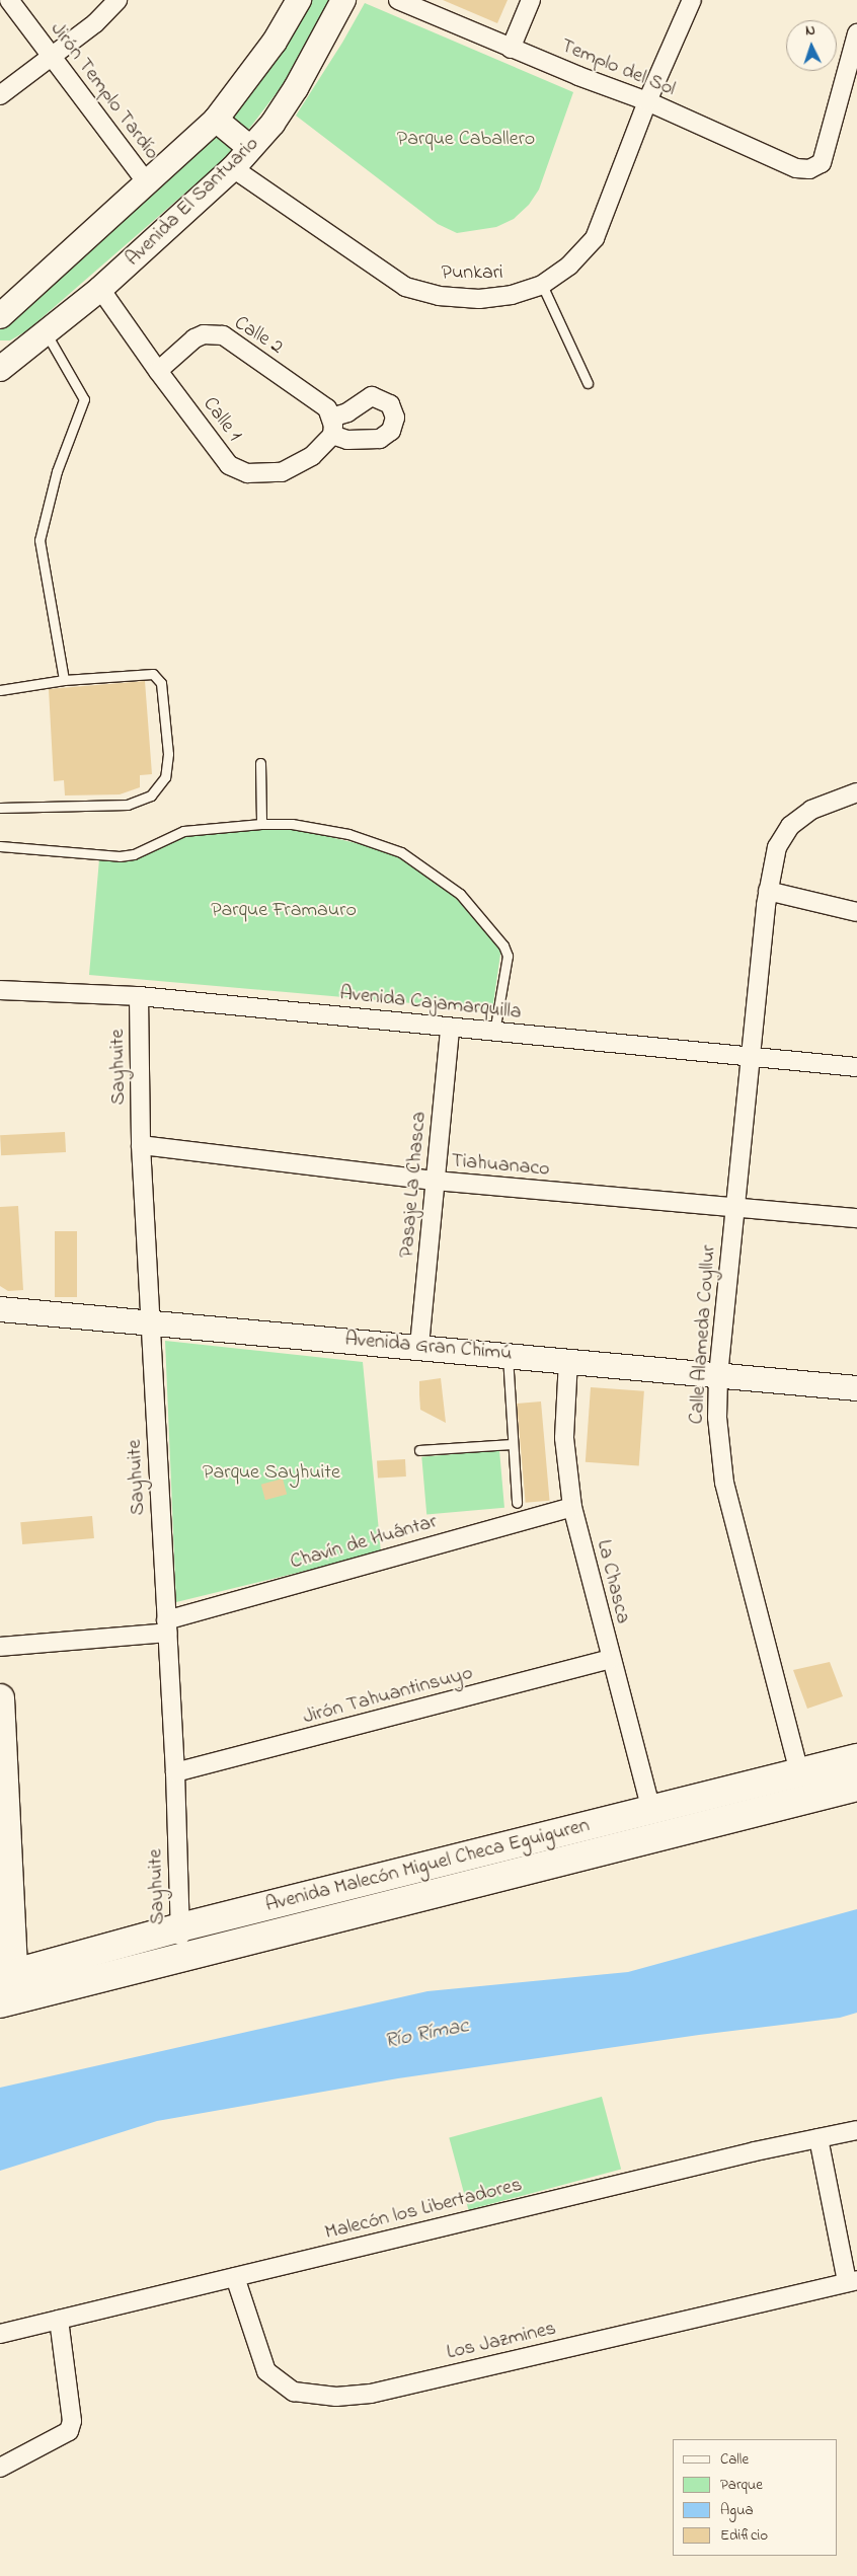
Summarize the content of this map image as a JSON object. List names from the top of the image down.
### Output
{
  "streets": {
    "main road": ["Avenida Malecón Miguel Checa Eguiguren"],
    "street": [
      "Templo del Sol",
      "Jirón Templo Tardío",
      "Avenida El Santuario",
      "Punkari",
      "Calle 2",
      "Calle 1",
      "Avenida Cajamarquilla",
      "Sayhuite",
      "Tiahuanaco",
      "Pasaje La Chasca",
      "Calle Alameda Coyllur",
      "Avenida Gran Chimú",
      "Chavín de Huántar",
      "La Chasca",
      "Jirón Tahuantinsuyo",
      "Malecón los Libertadores",
      "Los Jazmines"
    ]
  },
  "crossings": [
    ["Templo del Sol", "Punkari"],
    ["Jirón Templo Tardío", "Avenida El Santuario"],
    ["Avenida El Santuario", "Punkari"],
    ["Avenida El Santuario", "Calle 1"],
    ["Calle 2", "Calle 1"],
    ["Avenida Cajamarquilla", "Sayhuite"],
    ["Avenida Cajamarquilla", "Pasaje La Chasca"],
    ["Avenida Cajamarquilla", "Calle Alameda Coyllur"],
    ["Sayhuite", "Tiahuanaco"],
    ["Sayhuite", "Avenida Gran Chimú"],
    ["Sayhuite", "Chavín de Huántar"],
    ["Sayhuite", "Jirón Tahuantinsuyo"],
    ["Sayhuite", "Avenida Malecón Miguel Checa Eguiguren"],
    ["Tiahuanaco", "Pasaje La Chasca"],
    ["Tiahuanaco", "Calle Alameda Coyllur"],
    ["Pasaje La Chasca", "Avenida Gran Chimú"],
    ["Calle Alameda Coyllur", "Avenida Gran Chimú"],
    ["Calle Alameda Coyllur", "Avenida Malecón Miguel Checa Eguiguren"],
    ["Avenida Gran Chimú", "La Chasca"],
    ["Chavín de Huántar", "La Chasca"],
    ["La Chasca", "Jirón Tahuantinsuyo"],
    ["La Chasca", "Avenida Malecón Miguel Checa Eguiguren"],
    ["Malecón los Libertadores", "Los Jazmines"]
  ],
  "water": ["Río Rímac"],
  "parks": ["Parque Caballero", "Parque Framauro", "Parque Sayhuite"],
  "legend": [
    "Calle",
    "Parque",
    "Agua",
    "Edificio"
  ],
  "north": "top"
}
